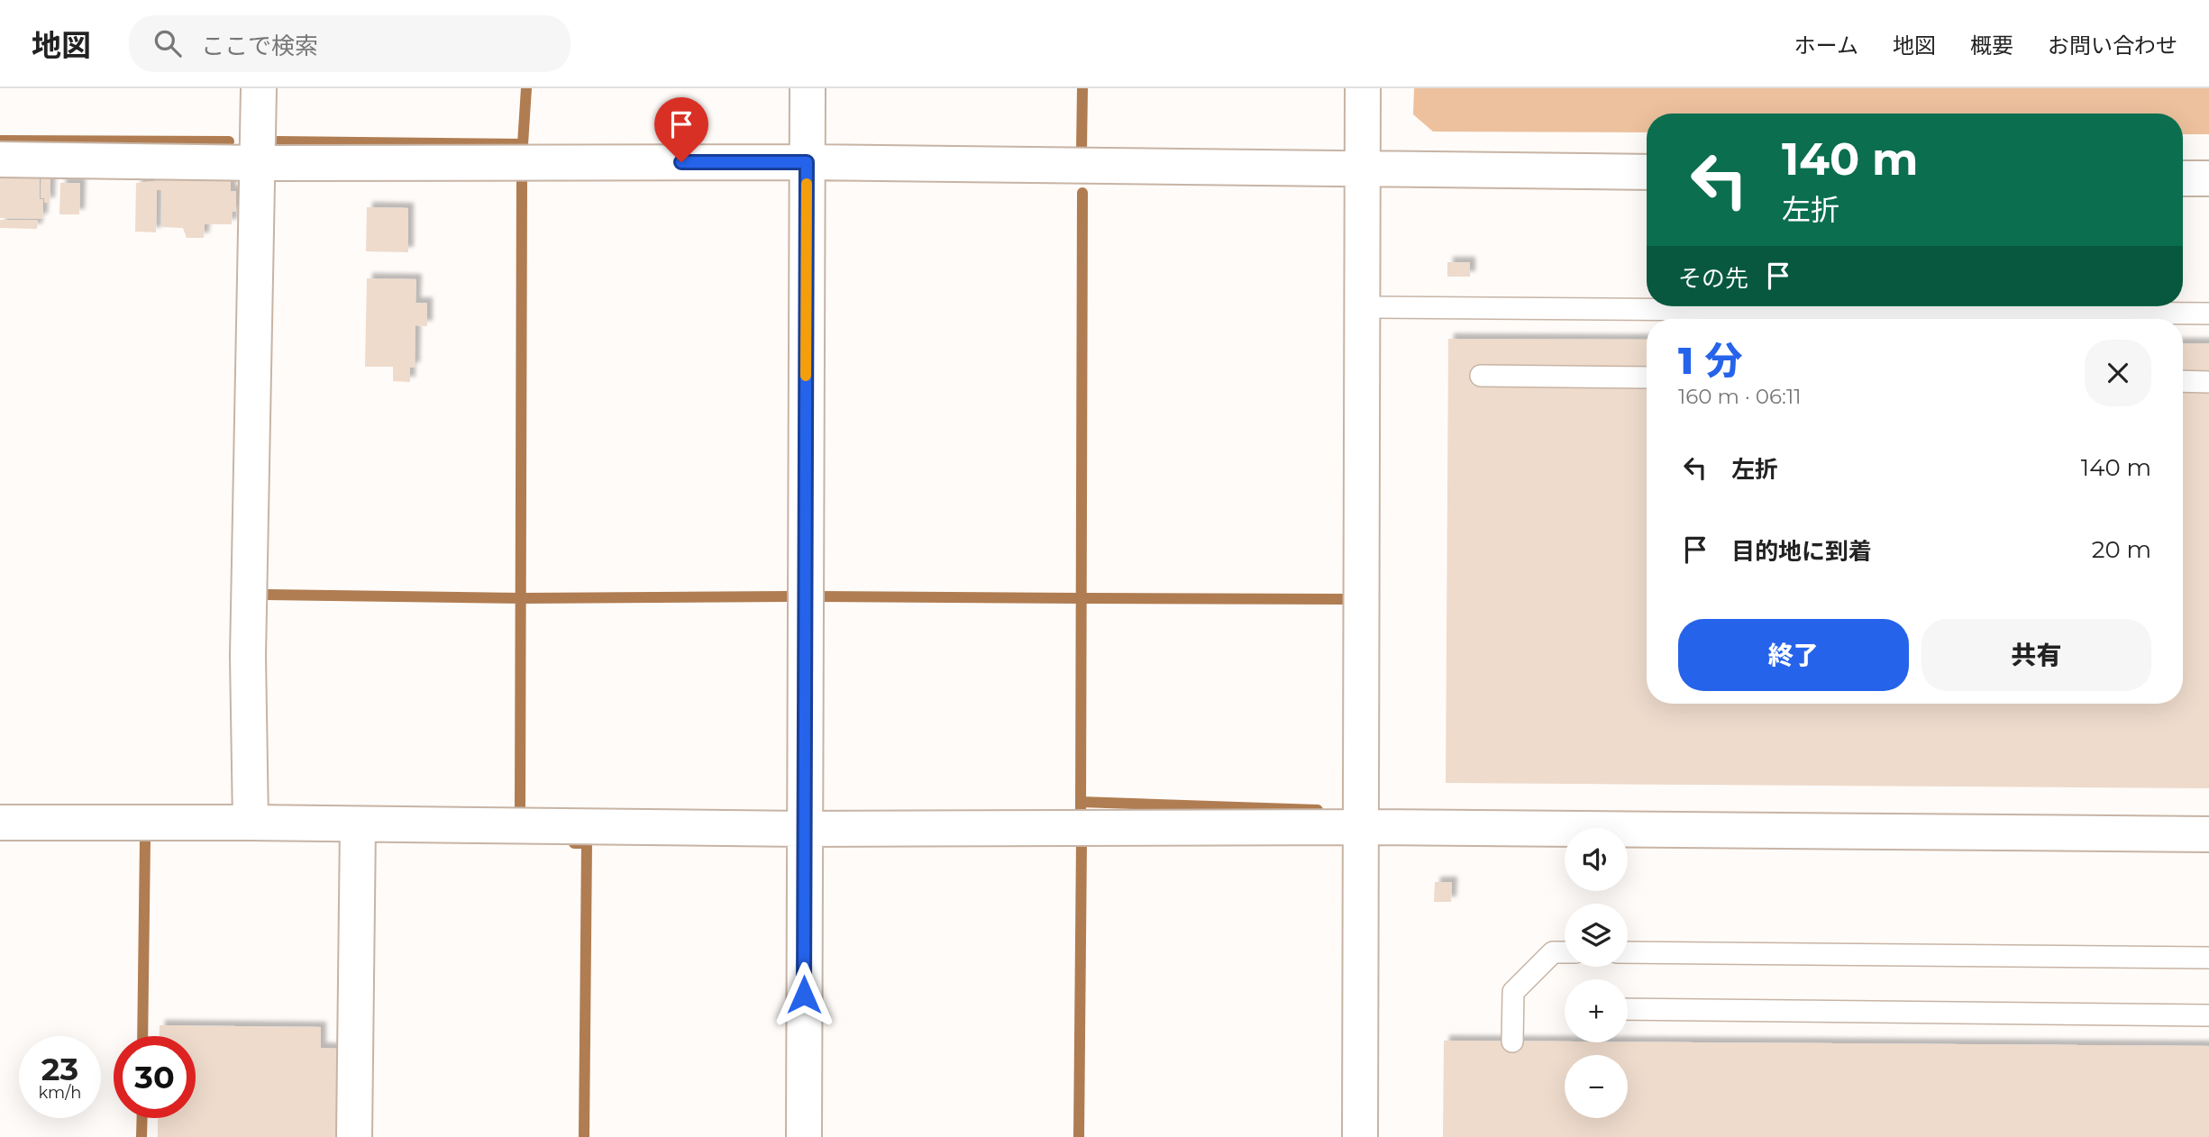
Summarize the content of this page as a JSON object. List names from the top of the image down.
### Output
{
  "page": {
    "header": "地図",
    "search": "ここで検索",
    "nav": [
      "ホーム",
      "地図",
      "概要",
      "お問い合わせ"
    ],
    "turn": ["140 m", "左折"],
    "then": "その先",
    "heading": ["1 分", "160 m · 06:11"],
    "list": [
      {
        "name": "左折",
        "value": "140 m"
      },
      {
        "name": "目的地に到着",
        "value": "20 m"
      }
    ],
    "buttons": ["終了", "共有"],
    "map_buttons": ["+", "−"],
    "speed": "23 km/h",
    "limit": "30"
  }
}
